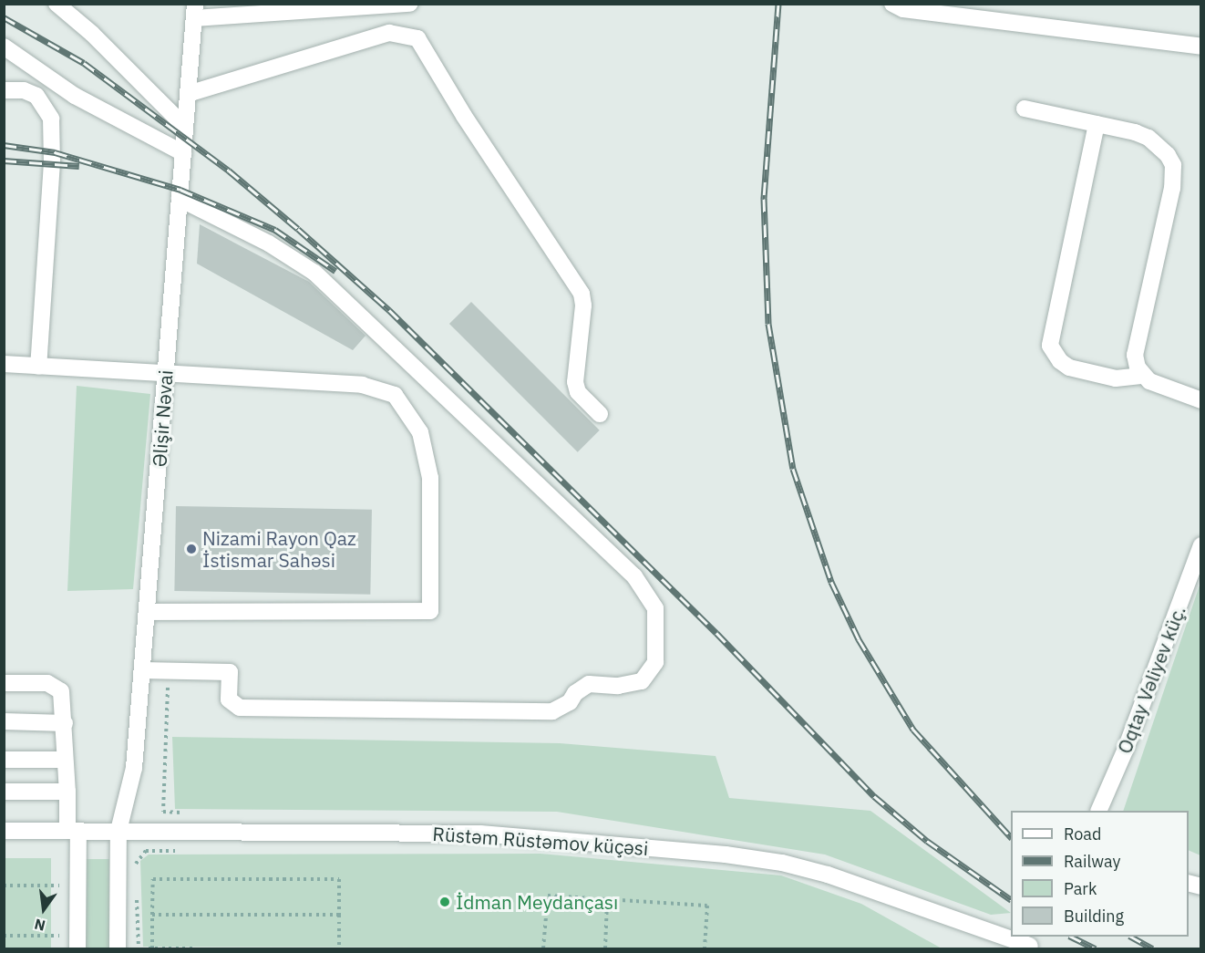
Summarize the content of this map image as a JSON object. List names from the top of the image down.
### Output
{
  "streets": {
    "street": ["Əlişir Nəvai", "Oqtay Vəliyev küç.", "Rüstəm Rüstəmov küçəsi"]
  },
  "crossings": [
    ["Əlişir Nəvai", "Rüstəm Rüstəmov küçəsi"]
  ],
  "places": ["Nizami Rayon Qaz İstismar Sahəsi", "İdman Meydançası"],
  "legend": [
    "Road",
    "Railway",
    "Park",
    "Building"
  ],
  "north": "bottom"
}
